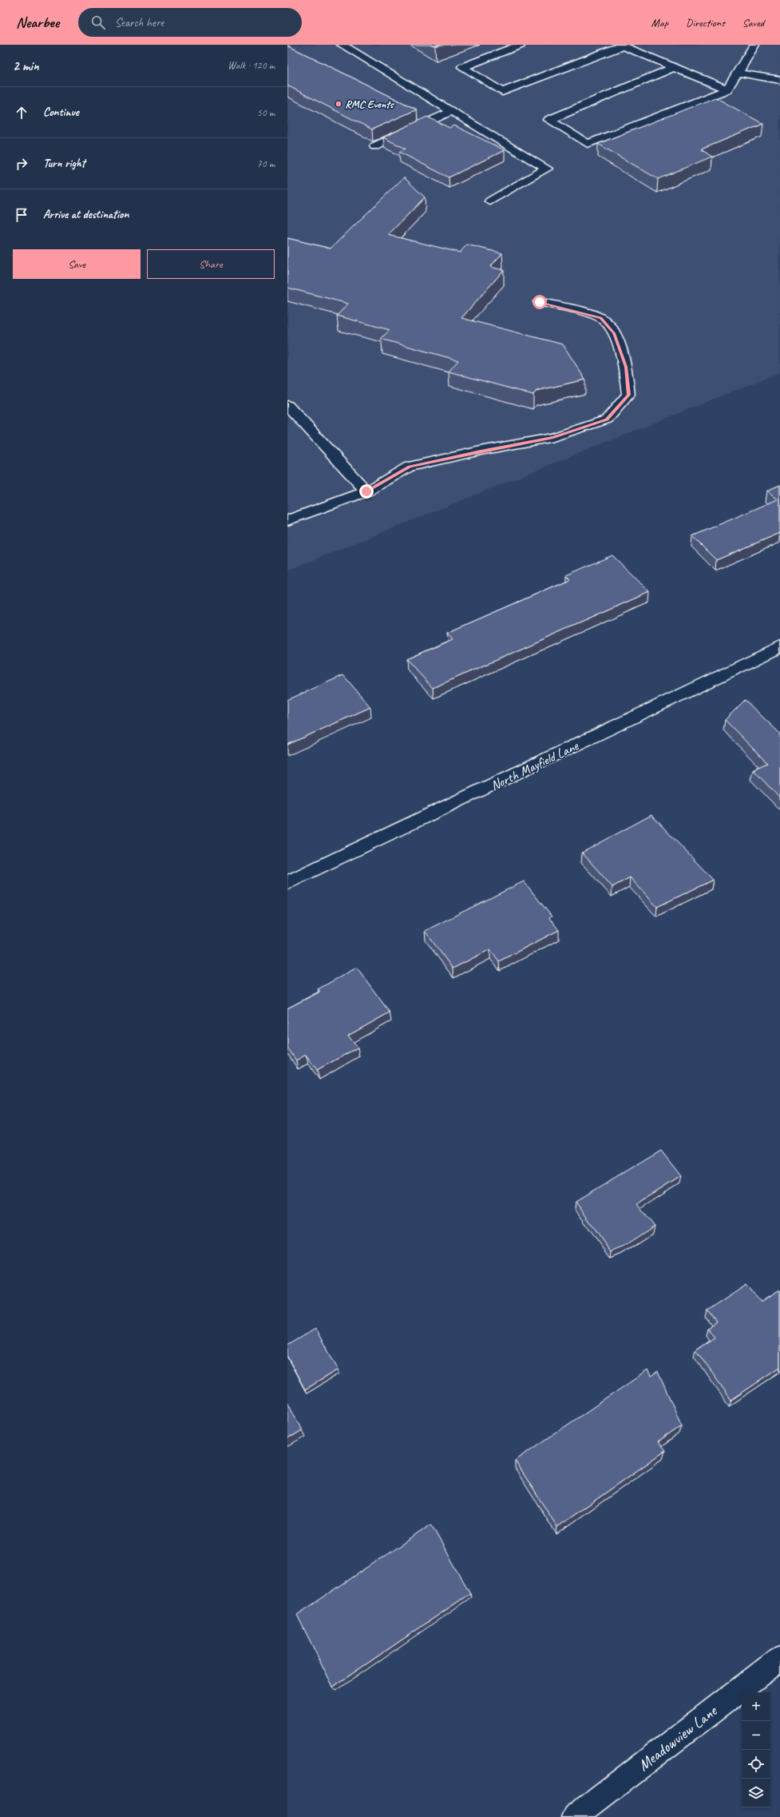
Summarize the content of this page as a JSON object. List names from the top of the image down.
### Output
{
  "streets": {
    "street": ["North Mayfield Lane", "Meadowview Lane"]
  },
  "places": ["RMC Events"],
  "page": {
    "header": "Nearbee",
    "search": "Search here",
    "nav": ["Map", "Directions", "Saved"],
    "heading": ["2 min", "Walk · 120 m"],
    "list": [
      ["Continue", "50 m"],
      ["Turn right", "70 m"],
      "Arrive at destination"
    ],
    "buttons": ["Save", "Share"],
    "map_buttons": ["+", "−"]
  }
}
